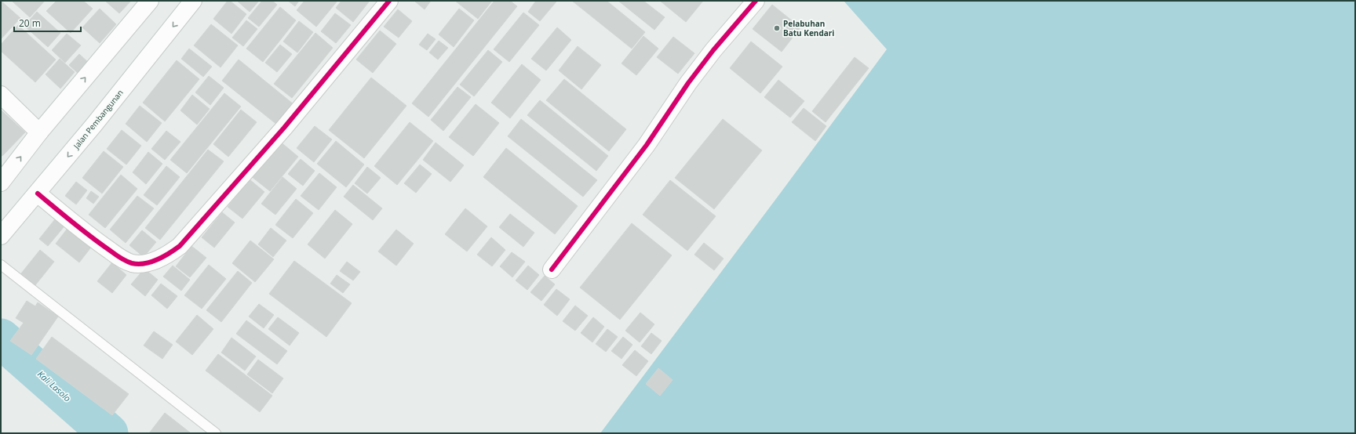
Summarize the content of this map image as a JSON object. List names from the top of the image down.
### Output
{
  "streets": {
    "street": ["Jalan Pembangunan"]
  },
  "water": ["Kali Lasolo"],
  "places": ["Pelabuhan Batu Kendari"],
  "scale_bar": "20 m"
}
